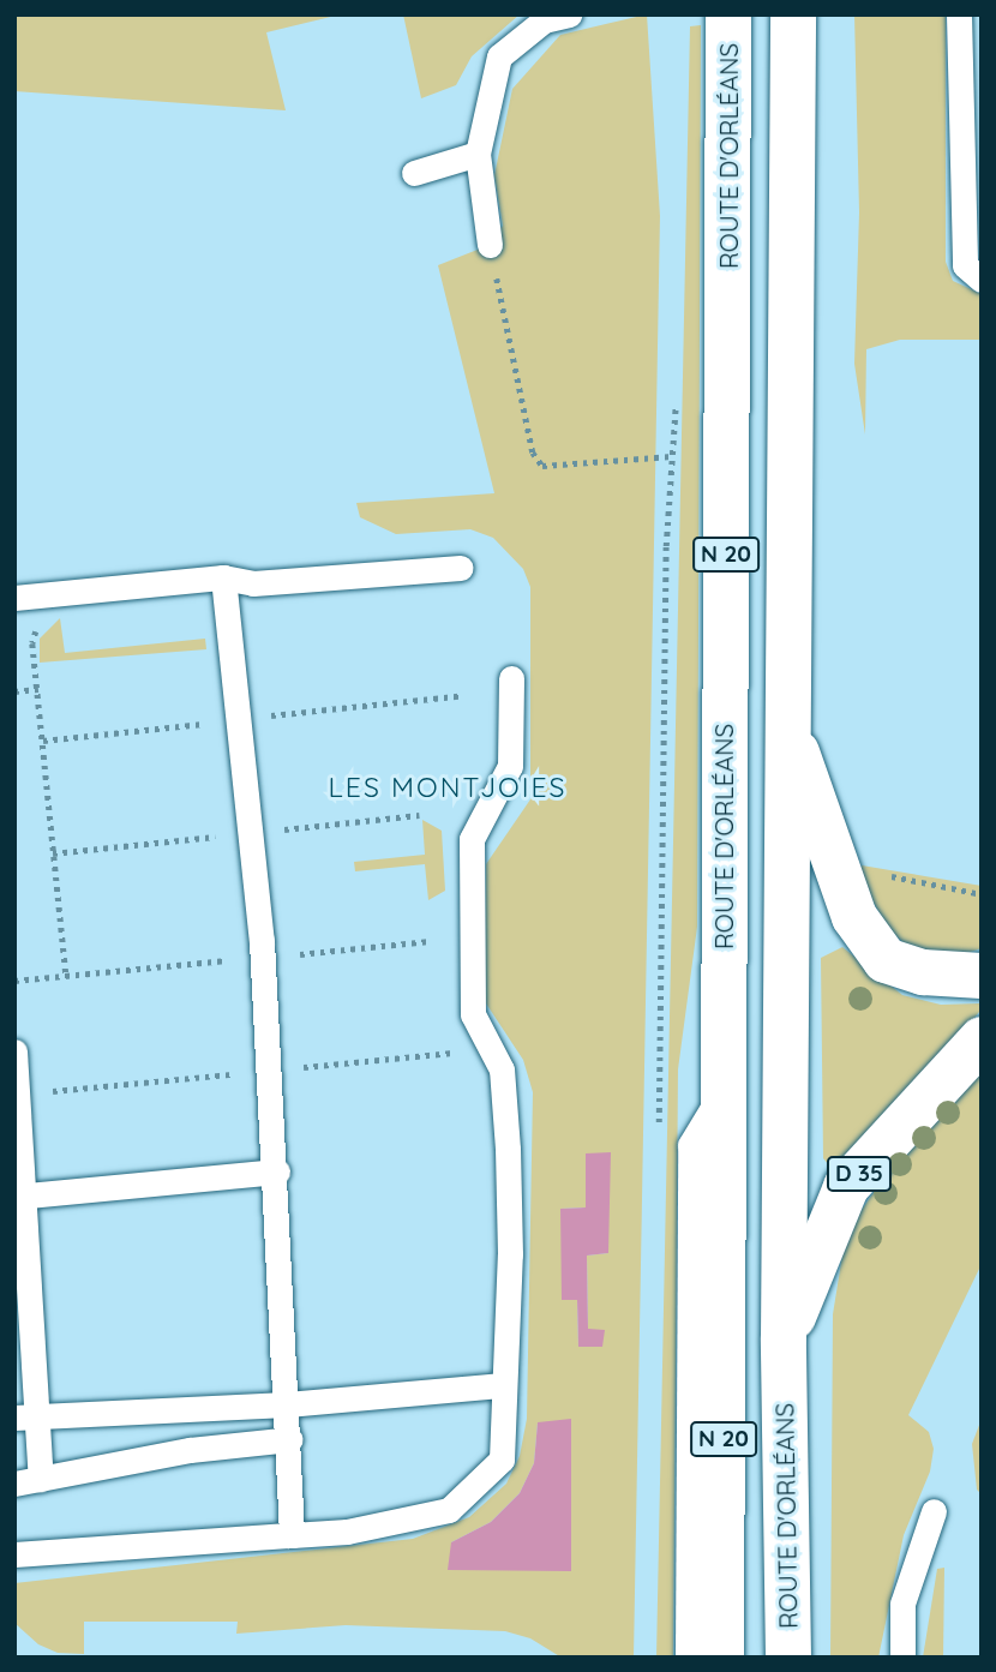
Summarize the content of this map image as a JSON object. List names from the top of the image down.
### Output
{
  "streets": {
    "main road": ["ROUTE D'ORLÉANS", "N 20", "D 35"]
  },
  "crossings": [
    ["ROUTE D'ORLÉANS", "D 35"]
  ],
  "districts": ["LES MONTJOIES"]
}
